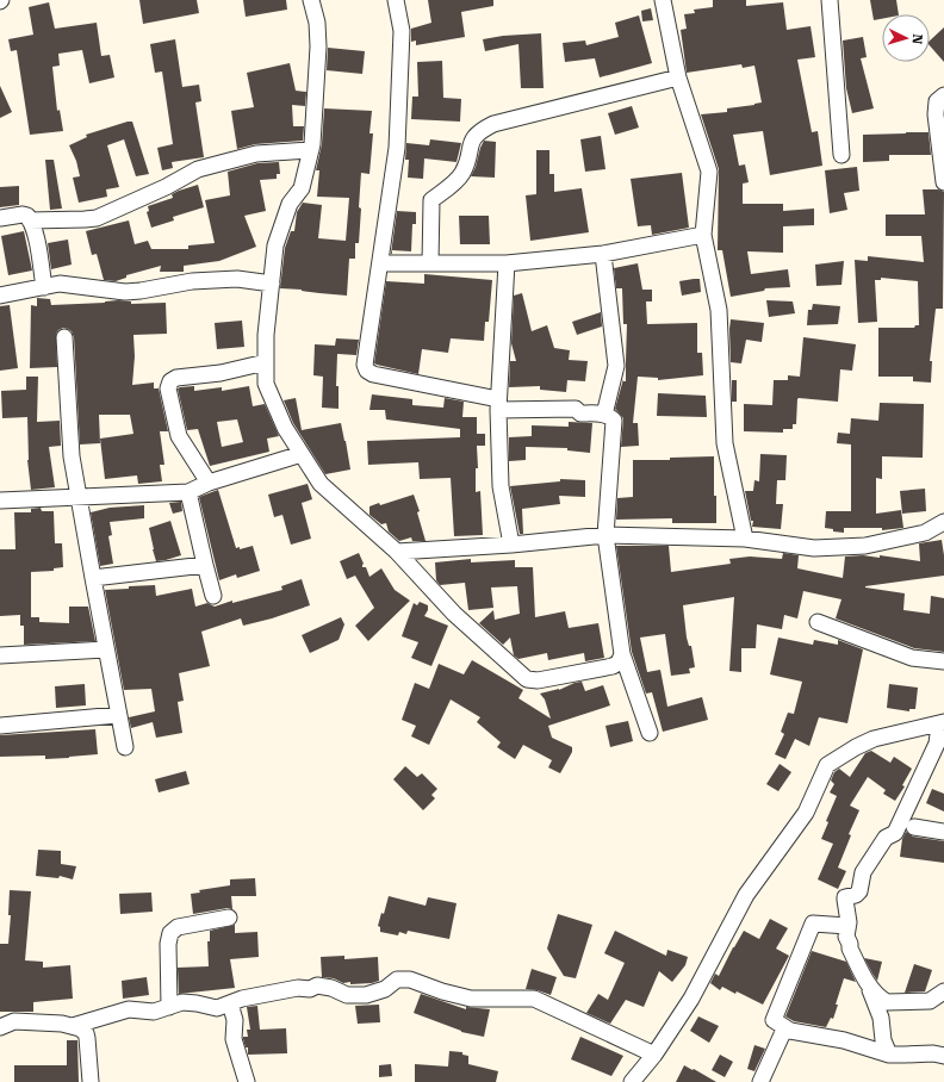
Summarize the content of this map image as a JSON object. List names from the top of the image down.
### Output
{
  "north": "right"
}
